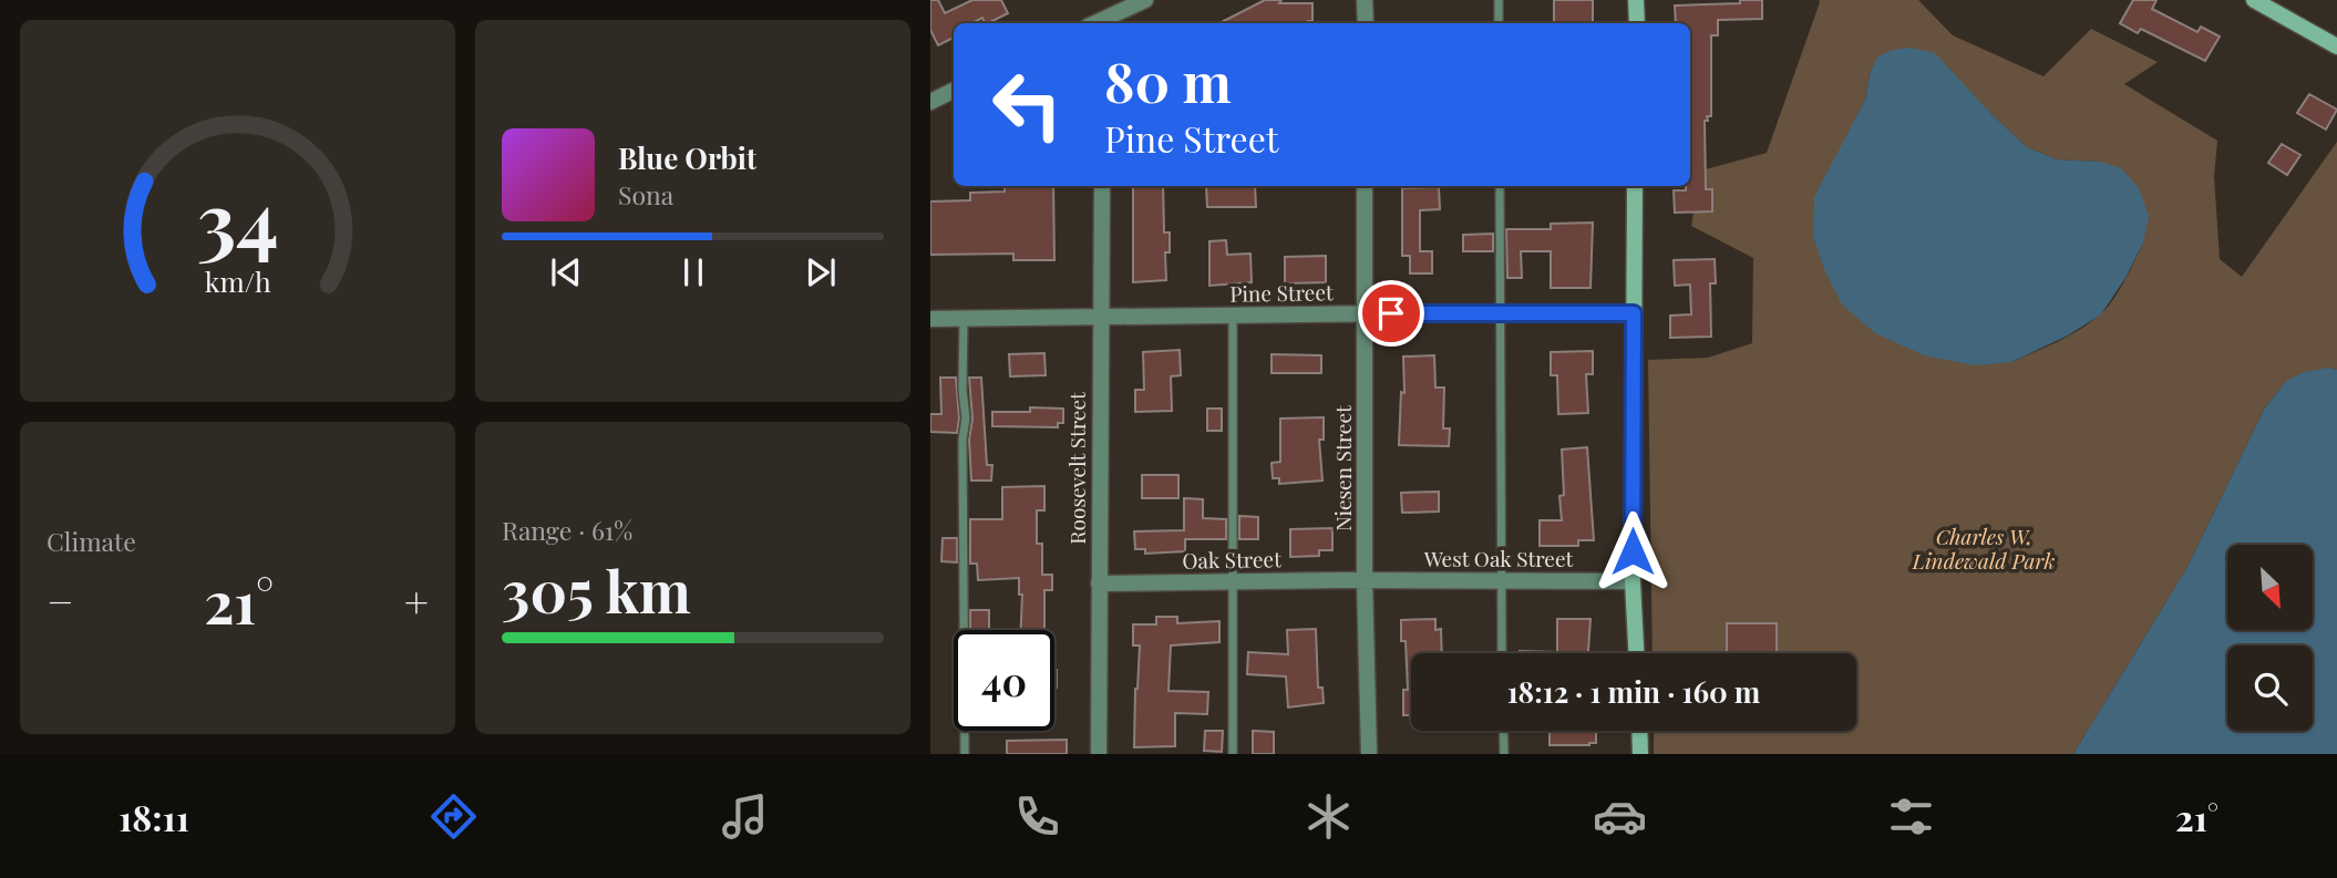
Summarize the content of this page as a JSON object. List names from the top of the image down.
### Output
{
  "streets": {
    "street": [
      "Pine Street",
      "Roosevelt Street",
      "Niesen Street",
      "West Oak Street",
      "Oak Street"
    ]
  },
  "crossings": [
    ["Pine Street", "Roosevelt Street"],
    ["Pine Street", "Niesen Street"],
    ["Roosevelt Street", "Oak Street"],
    ["Niesen Street", "West Oak Street"],
    ["Niesen Street", "Oak Street"],
    ["West Oak Street", "Oak Street"]
  ],
  "parks": ["Charles W. Lindewald Park"],
  "north": "bottom right",
  "page": {
    "turn": ["80 m", "Pine Street"],
    "song": ["Blue Orbit", "Sona"],
    "tile": [
      "Climate",
      ["Range · 61%", "305 km"]
    ],
    "heat": ["−", "21°", "+"],
    "limit": "40",
    "trip": "18:12 · 1 min · 160 m",
    "tabs": ["18:11", "21°"],
    "gauge": ["34", "km/h"]
  }
}
